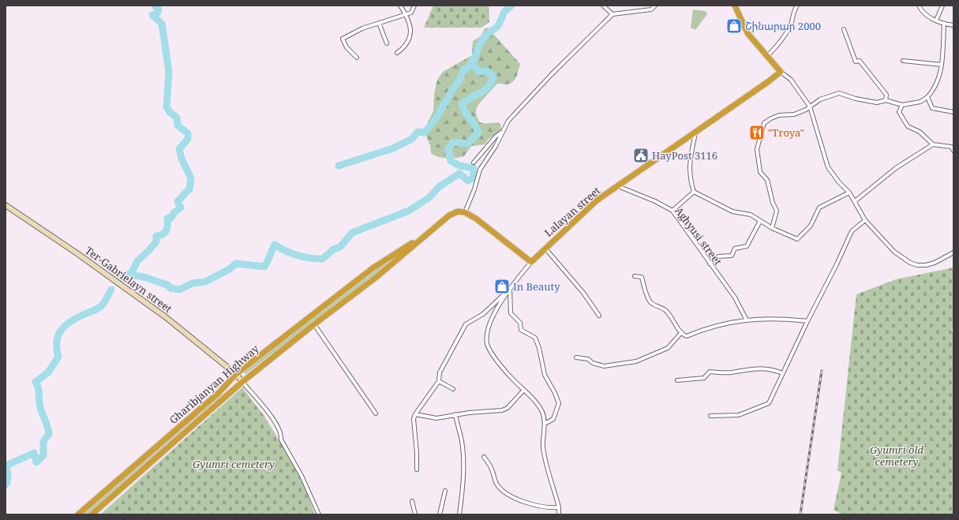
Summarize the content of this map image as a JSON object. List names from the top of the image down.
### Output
{
  "streets": {
    "highway": ["Lalayan street", "Gharibjanyan Highway"],
    "main road": ["Ter-Gabrielayn street"],
    "street": ["Aghyusi street"]
  },
  "crossings": [
    ["Lalayan street", "Aghyusi street"],
    ["Ter-Gabrielayn street", "Gharibjanyan Highway"]
  ],
  "parks": ["Gyumri old cemetery", "Gyumri cemetery"],
  "places": {
    "shop": ["Շինարար 2000", "In Beauty"],
    "restaurant": ["\"Troya\""],
    "public building": ["HayPost 3116"]
  }
}
